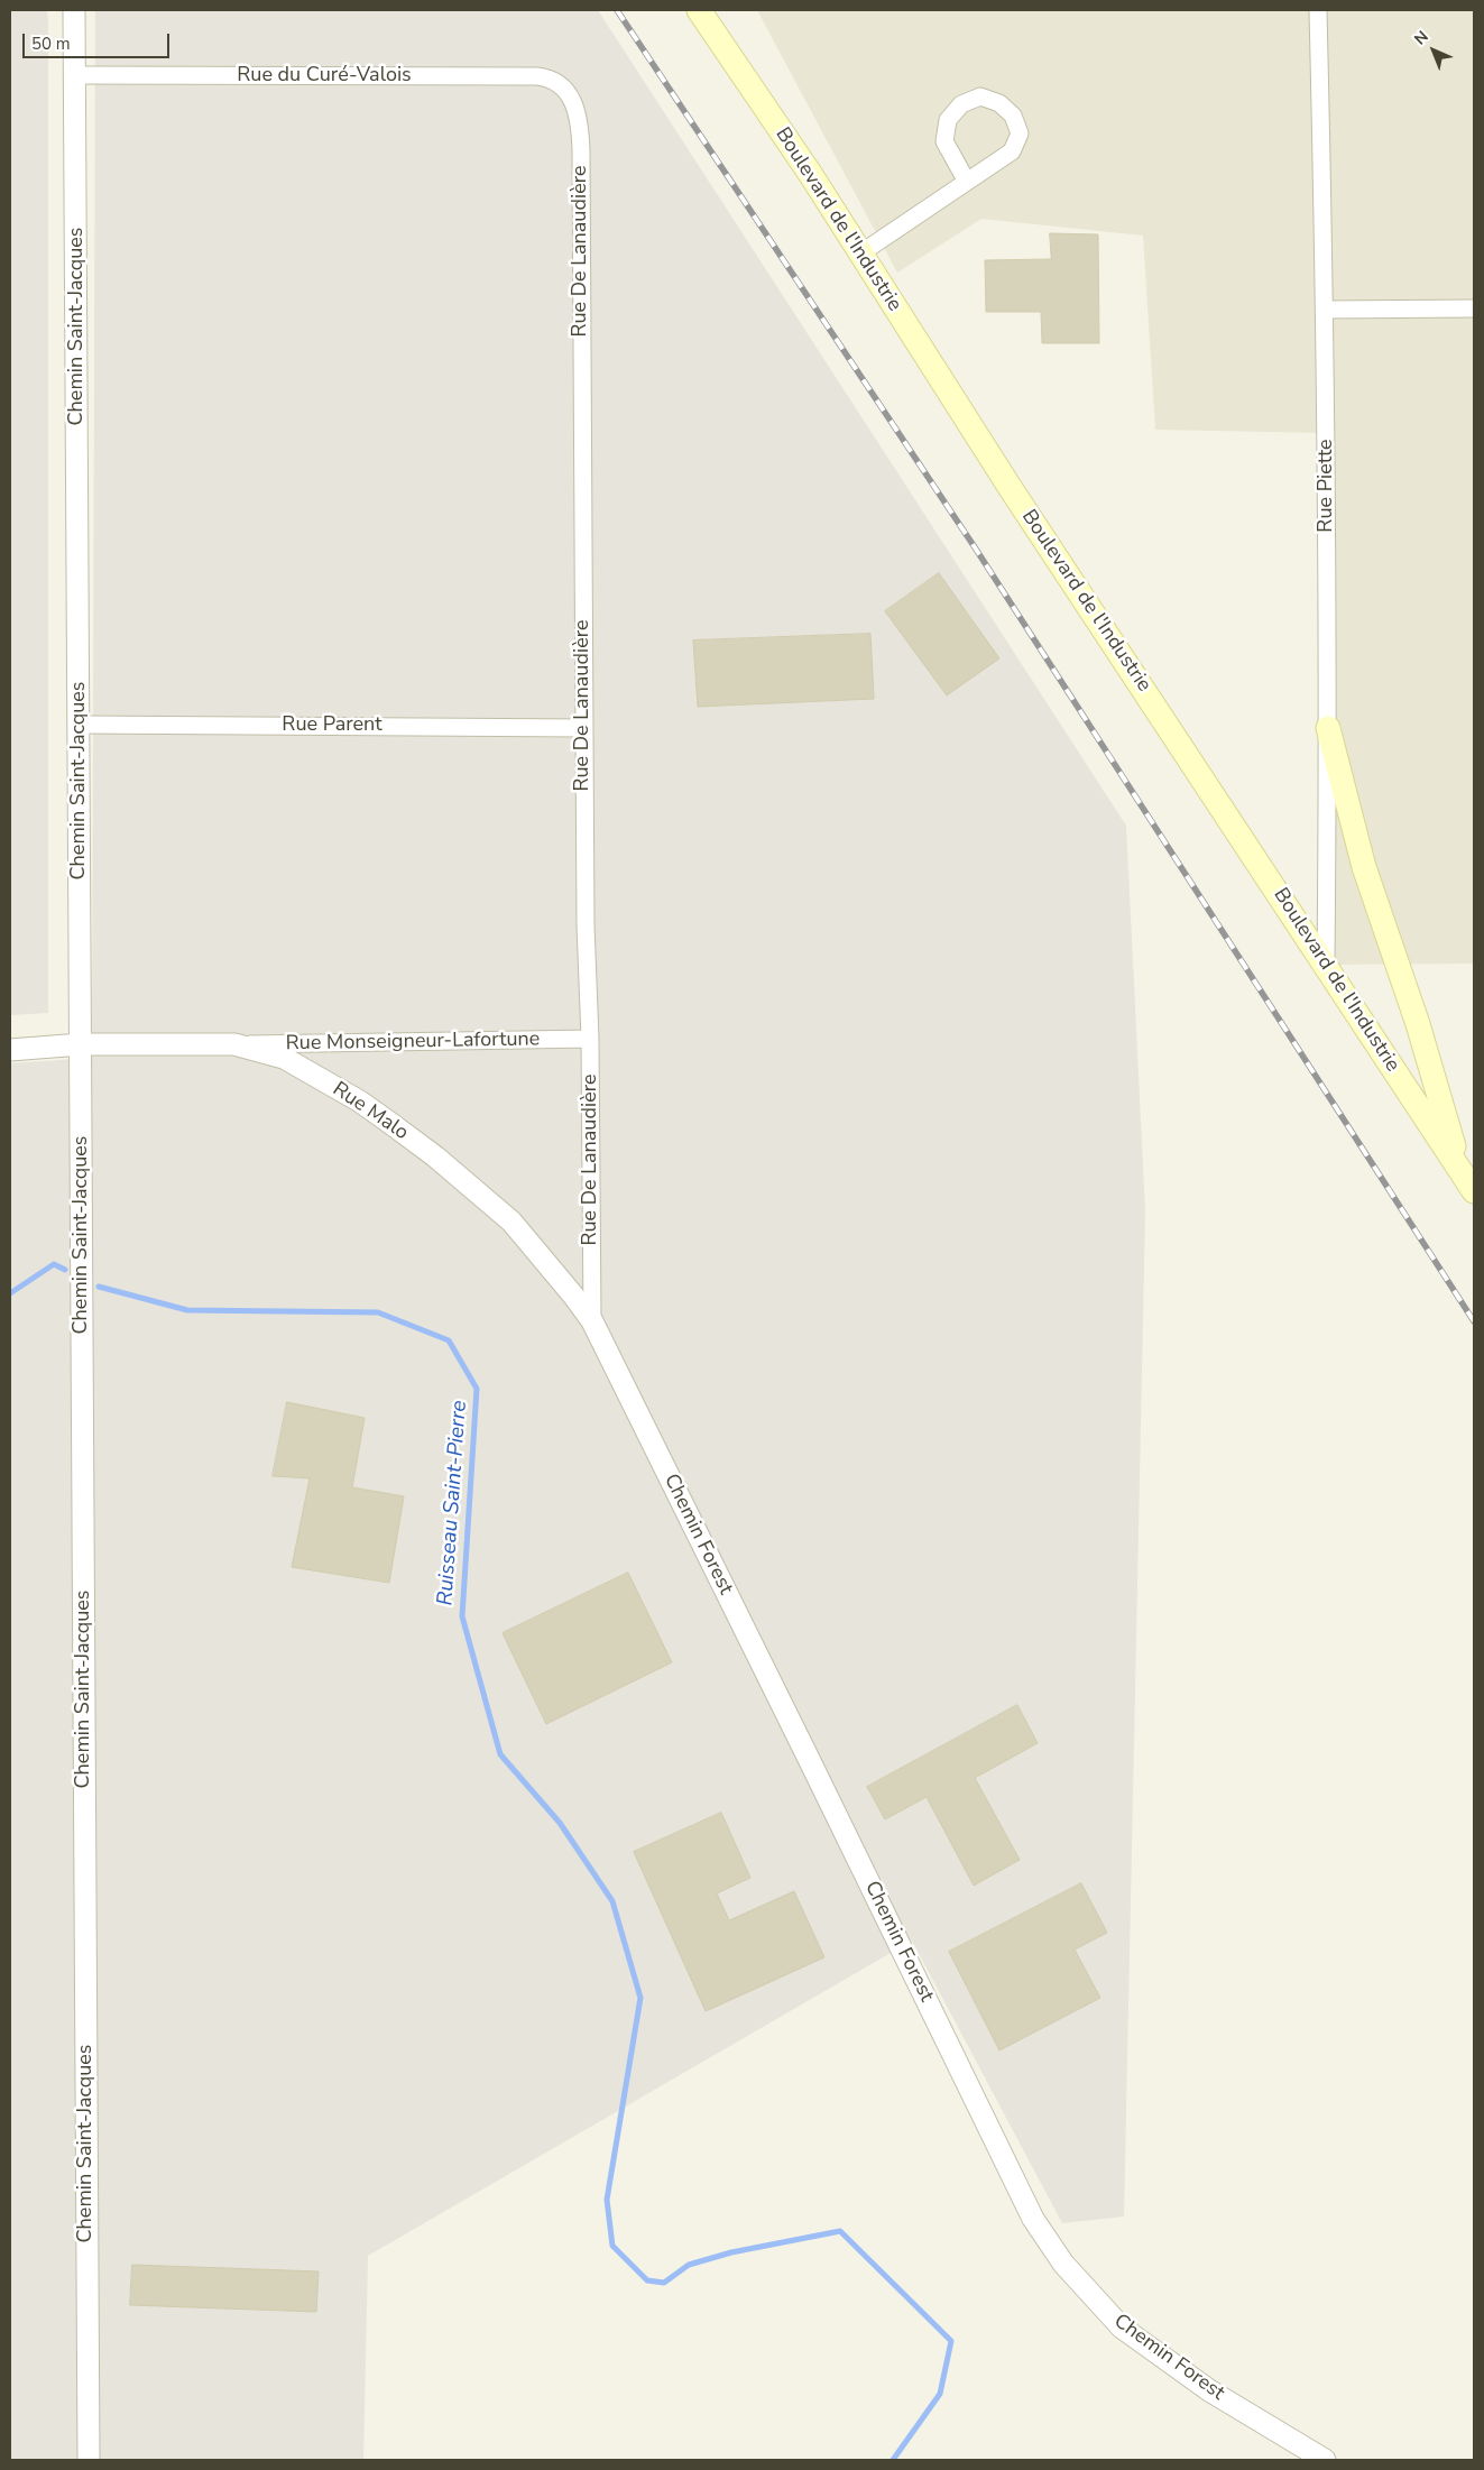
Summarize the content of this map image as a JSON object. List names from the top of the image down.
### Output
{
  "streets": {
    "main road": ["Boulevard de l'Industrie"],
    "street": [
      "Rue du Curé-Valois",
      "Rue De Lanaudière",
      "Chemin Saint-Jacques",
      "Rue Piette",
      "Rue Parent",
      "Rue Monseigneur-Lafortune",
      "Rue Malo",
      "Chemin Forest"
    ]
  },
  "crossings": [
    ["Rue du Curé-Valois", "Rue De Lanaudière"],
    ["Rue du Curé-Valois", "Chemin Saint-Jacques"],
    ["Boulevard de l'Industrie", "Rue Piette"],
    ["Rue De Lanaudière", "Rue Parent"],
    ["Rue De Lanaudière", "Rue Monseigneur-Lafortune"],
    ["Rue De Lanaudière", "Rue Malo"],
    ["Rue De Lanaudière", "Chemin Forest"],
    ["Chemin Saint-Jacques", "Rue Parent"],
    ["Chemin Saint-Jacques", "Rue Malo"],
    ["Rue Monseigneur-Lafortune", "Rue Malo"],
    ["Rue Malo", "Chemin Forest"]
  ],
  "water": ["Ruisseau Saint-Pierre"],
  "scale_bar": "50 m",
  "north": "top left"
}
